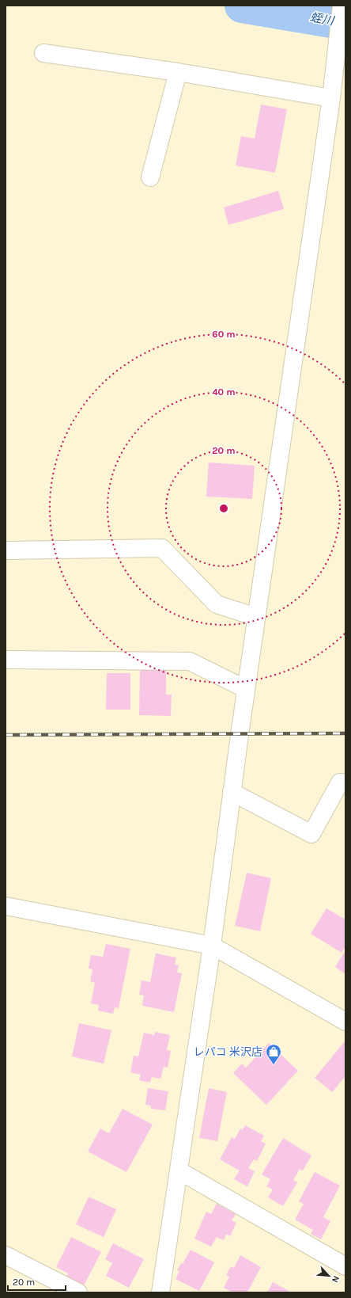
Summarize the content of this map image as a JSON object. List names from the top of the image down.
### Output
{
  "water": ["蛭川"],
  "places": {
    "shop": ["レパコ 米沢店"]
  },
  "scale_bar": "20 m",
  "north": "bottom right",
  "rings": ["60 m", "40 m", "20 m"]
}
